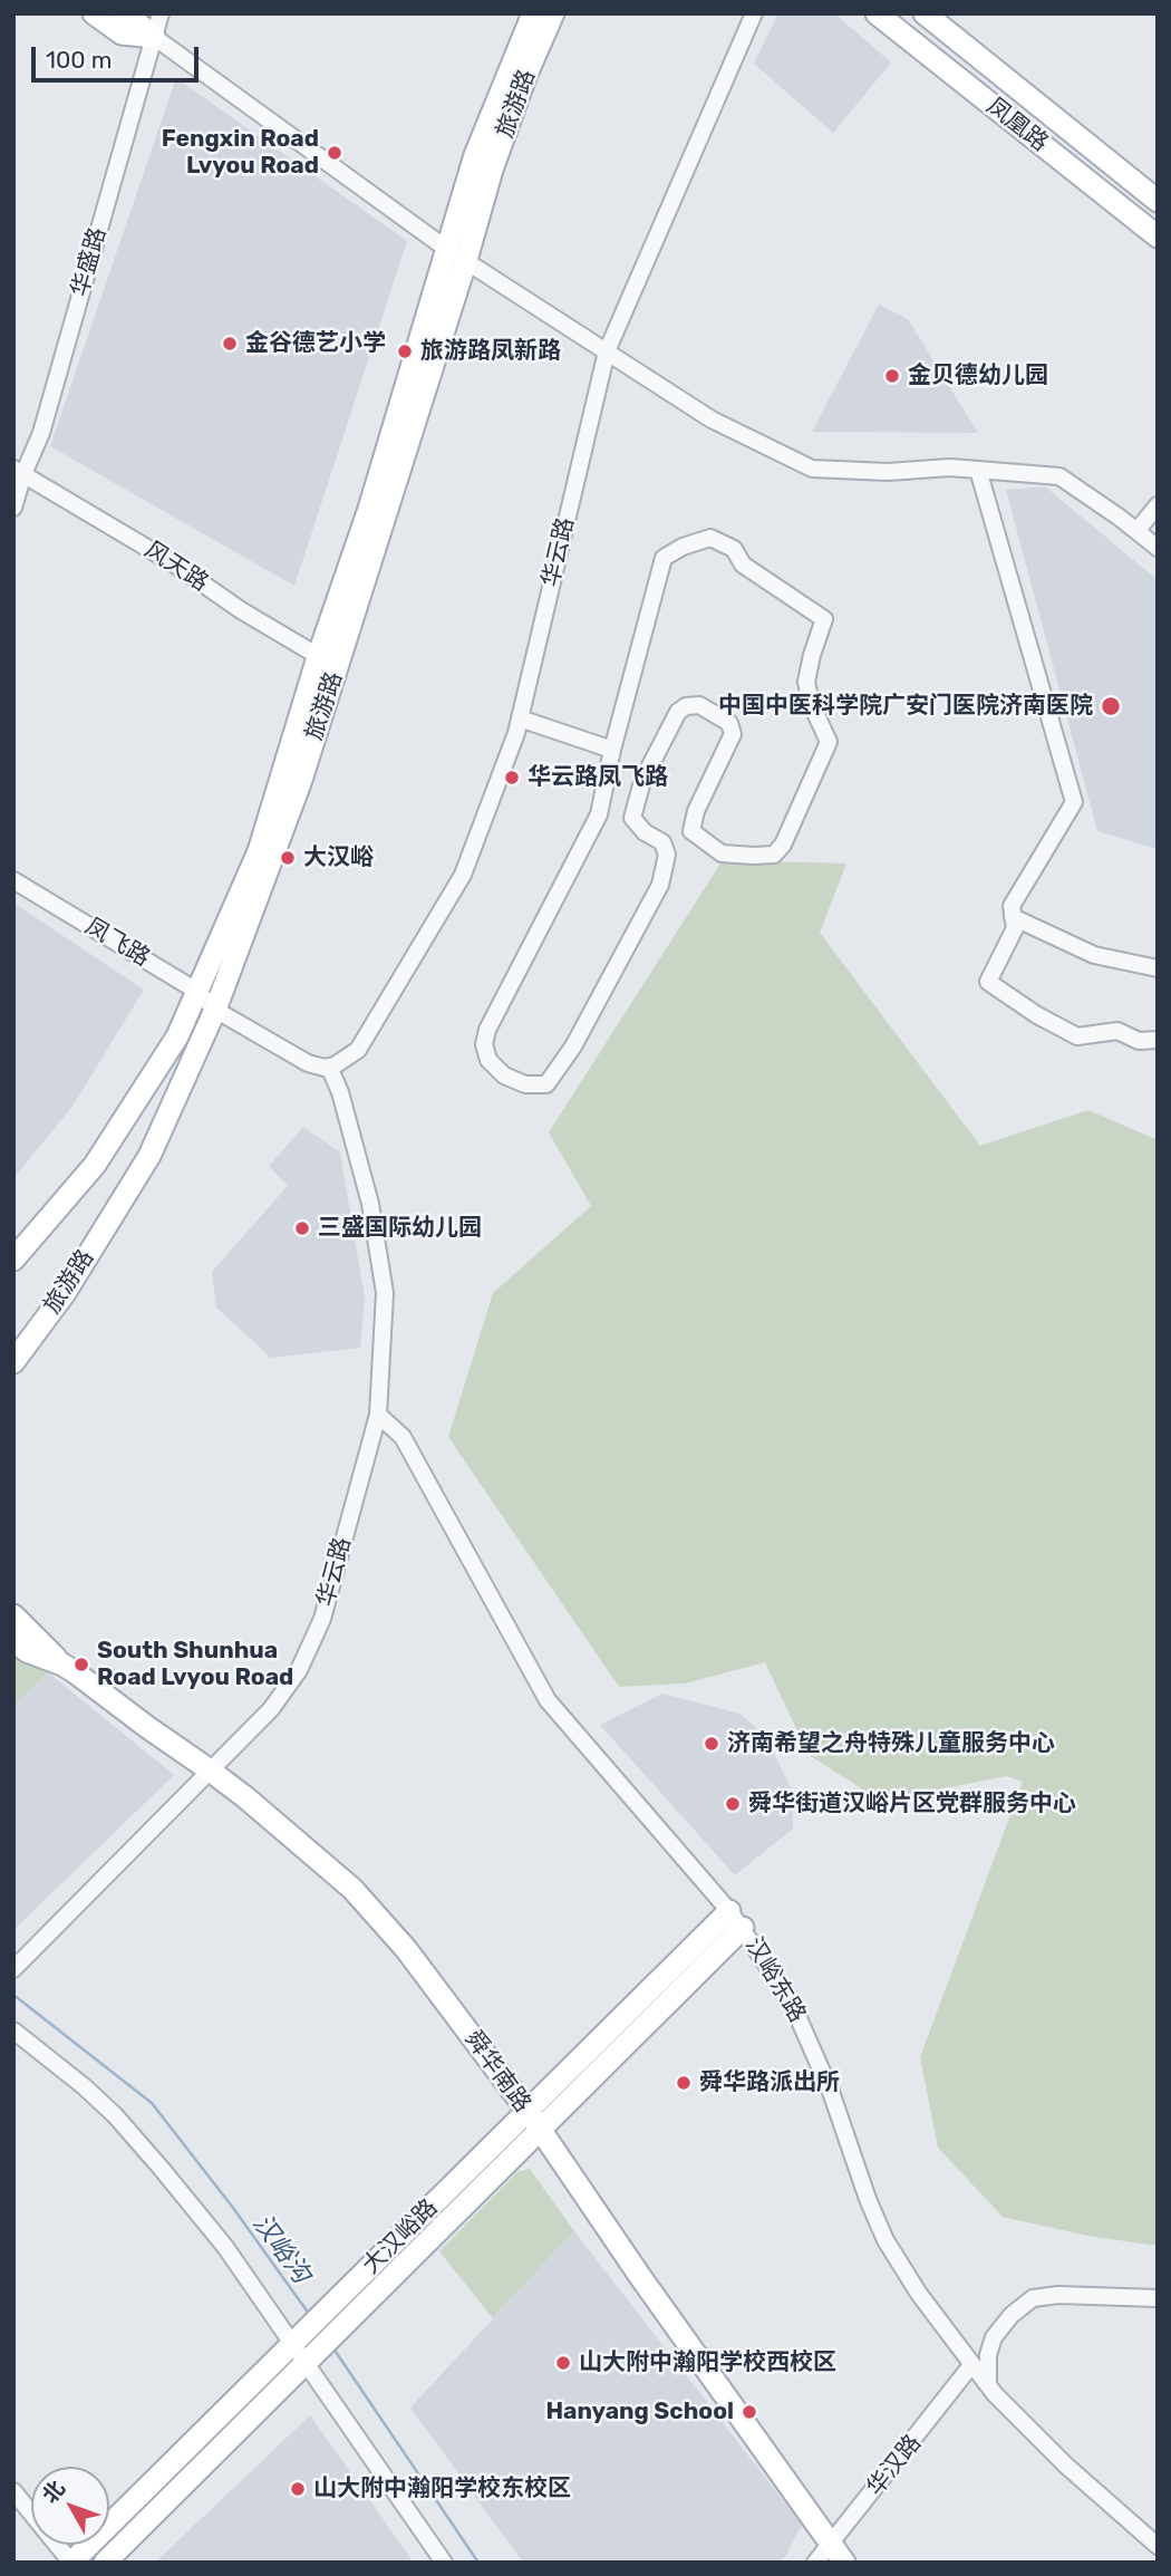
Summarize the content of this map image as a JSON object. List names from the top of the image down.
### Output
{
  "streets": {
    "main road": [
      "旅游路",
      "凤凰路",
      "舜华南路",
      "大汉峪路"
    ],
    "street": [
      "华盛路",
      "华云路",
      "风天路",
      "凤飞路",
      "汉峪东路",
      "华汉路"
    ]
  },
  "crossings": [
    ["旅游路", "风天路"],
    ["旅游路", "凤飞路"],
    ["华盛路", "风天路"],
    ["华云路", "汉峪东路"],
    ["华云路", "舜华南路"],
    ["汉峪东路", "大汉峪路"],
    ["汉峪东路", "华汉路"],
    ["舜华南路", "大汉峪路"],
    ["舜华南路", "华汉路"]
  ],
  "water": ["汉峪沟"],
  "places": [
    "Fengxin Road Lvyou Road",
    "金谷德艺小学",
    "旅游路凤新路",
    "金贝德幼儿园",
    "中国中医科学院广安门医院济南医院",
    "华云路凤飞路",
    "大汉峪",
    "三盛国际幼儿园",
    "South Shunhua Road Lvyou Road",
    "济南希望之舟特殊儿童服务中心",
    "舜华街道汉峪片区党群服务中心",
    "舜华路派出所",
    "山大附中瀚阳学校西校区",
    "Hanyang School",
    "山大附中瀚阳学校东校区"
  ],
  "scale_bar": "100 m",
  "north": "top left"
}
